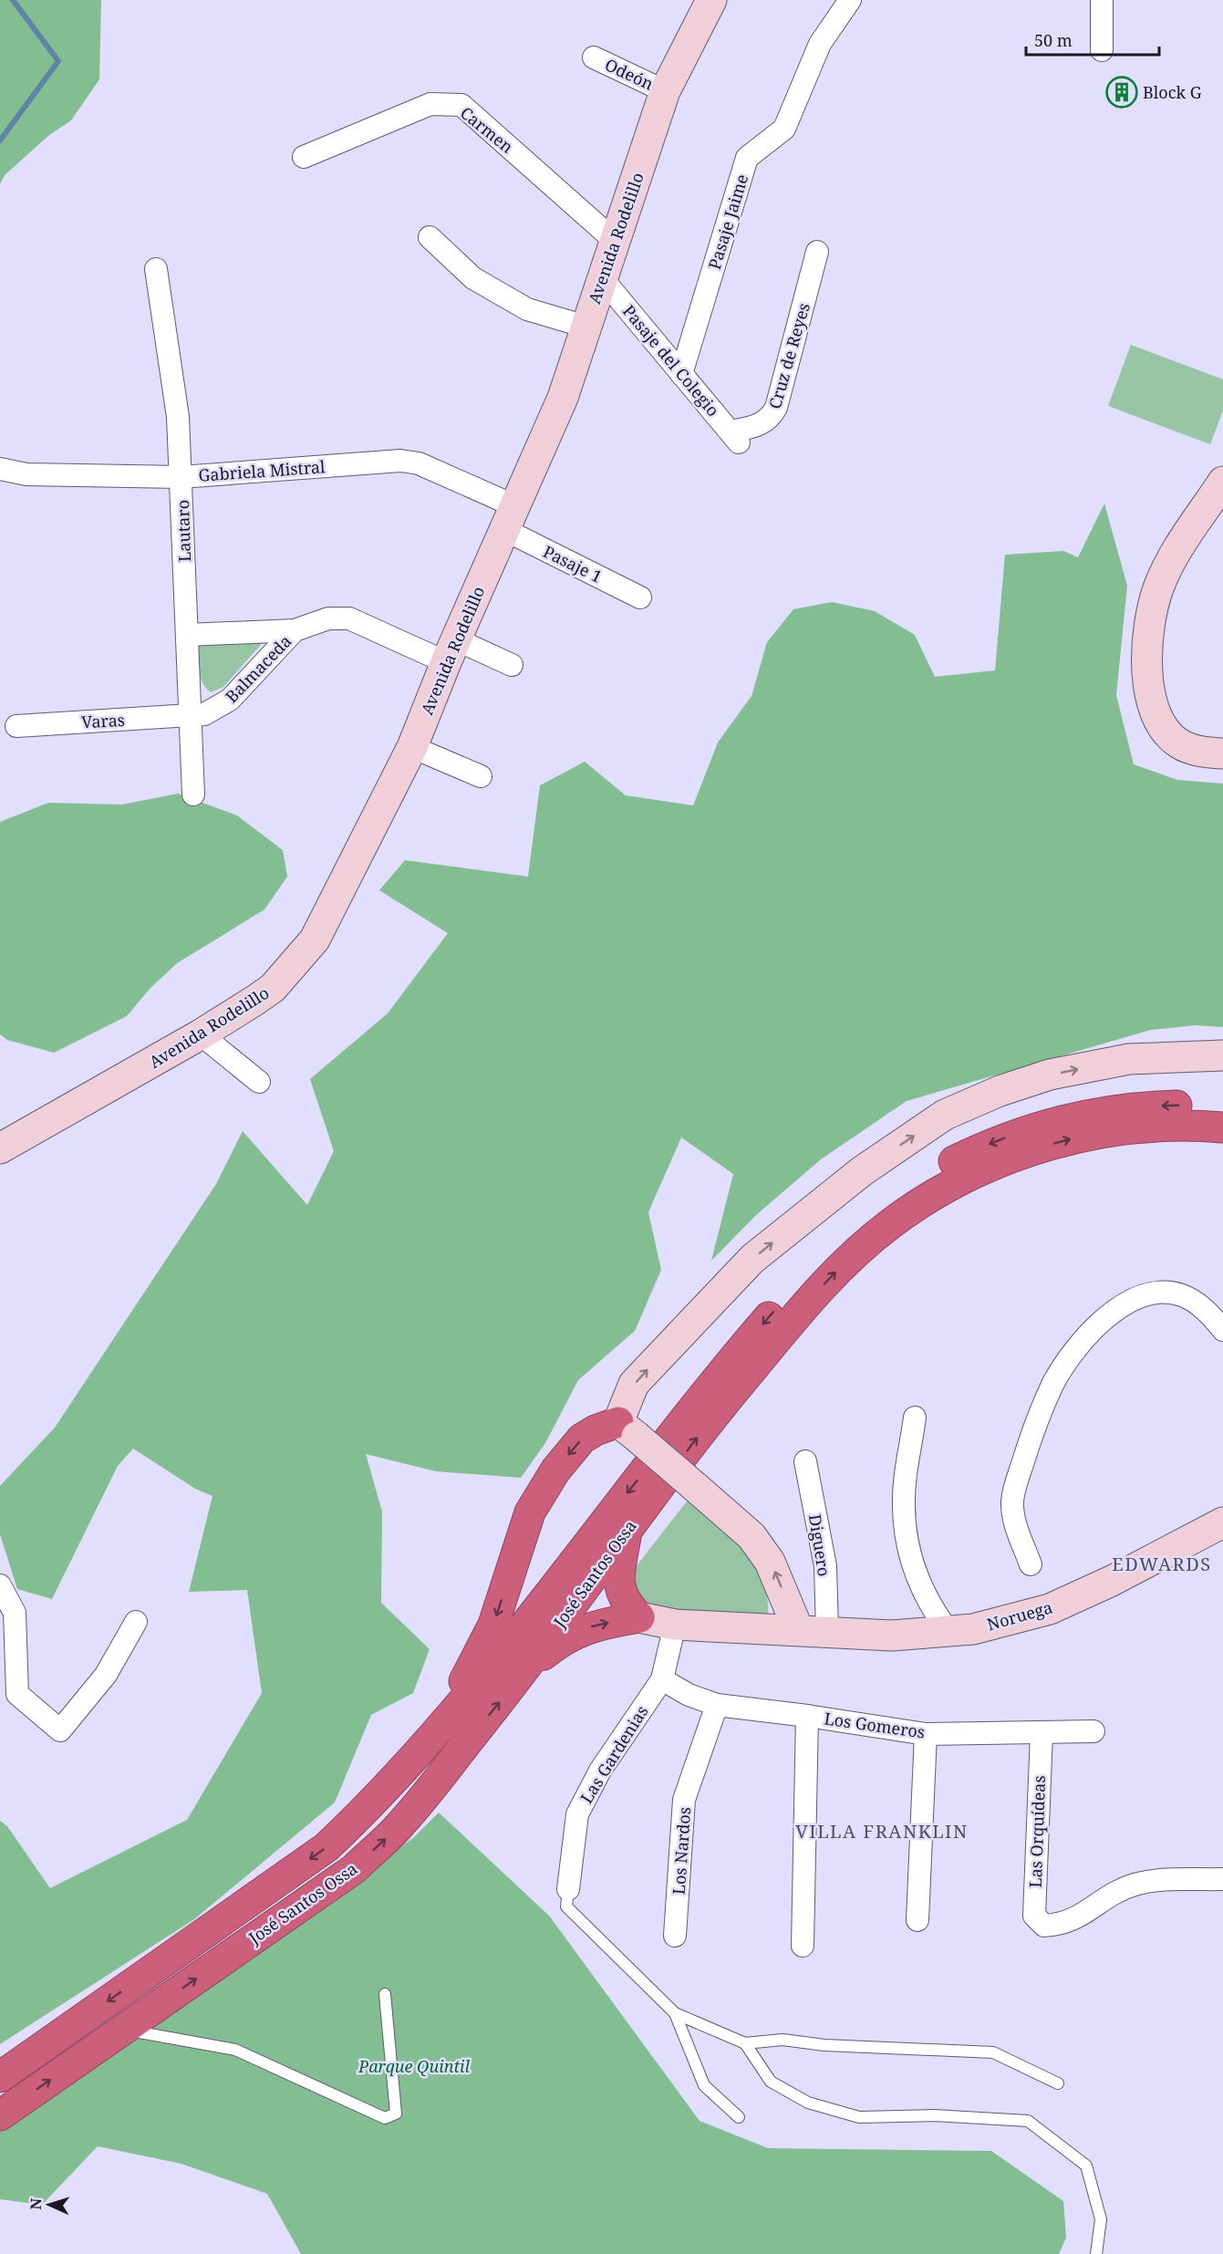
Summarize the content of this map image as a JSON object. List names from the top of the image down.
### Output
{
  "streets": {
    "highway": ["José Santos Ossa"],
    "street": [
      "Odeón",
      "Carmen",
      "Pasaje Jaime",
      "Avenida Rodelillo",
      "Cruz de Reyes",
      "Pasaje del Colegio",
      "Gabriela Mistral",
      "Lautaro",
      "Pasaje 1",
      "Balmaceda",
      "Varas",
      "Diguero",
      "Noruega",
      "Los Gomeros",
      "Las Gardenias",
      "Las Orquídeas",
      "Los Nardos"
    ]
  },
  "crossings": [
    ["Odeón", "Avenida Rodelillo"],
    ["Carmen", "Avenida Rodelillo"],
    ["Pasaje Jaime", "Pasaje del Colegio"],
    ["Avenida Rodelillo", "Pasaje del Colegio"],
    ["Avenida Rodelillo", "Gabriela Mistral"],
    ["Avenida Rodelillo", "Pasaje 1"],
    ["Avenida Rodelillo", "Balmaceda"],
    ["Cruz de Reyes", "Pasaje del Colegio"],
    ["Gabriela Mistral", "Lautaro"],
    ["Gabriela Mistral", "Pasaje 1"],
    ["Lautaro", "Balmaceda"],
    ["Lautaro", "Varas"],
    ["Balmaceda", "Varas"],
    ["Diguero", "Noruega"],
    ["Noruega", "Las Gardenias"],
    ["Los Gomeros", "Las Gardenias"],
    ["Los Gomeros", "Las Orquídeas"],
    ["Los Gomeros", "Los Nardos"]
  ],
  "districts": ["EDWARDS", "VILLA FRANKLIN"],
  "parks": ["Parque Quintil"],
  "places": {
    "building": ["Block G"]
  },
  "scale_bar": "50 m",
  "north": "left"
}
